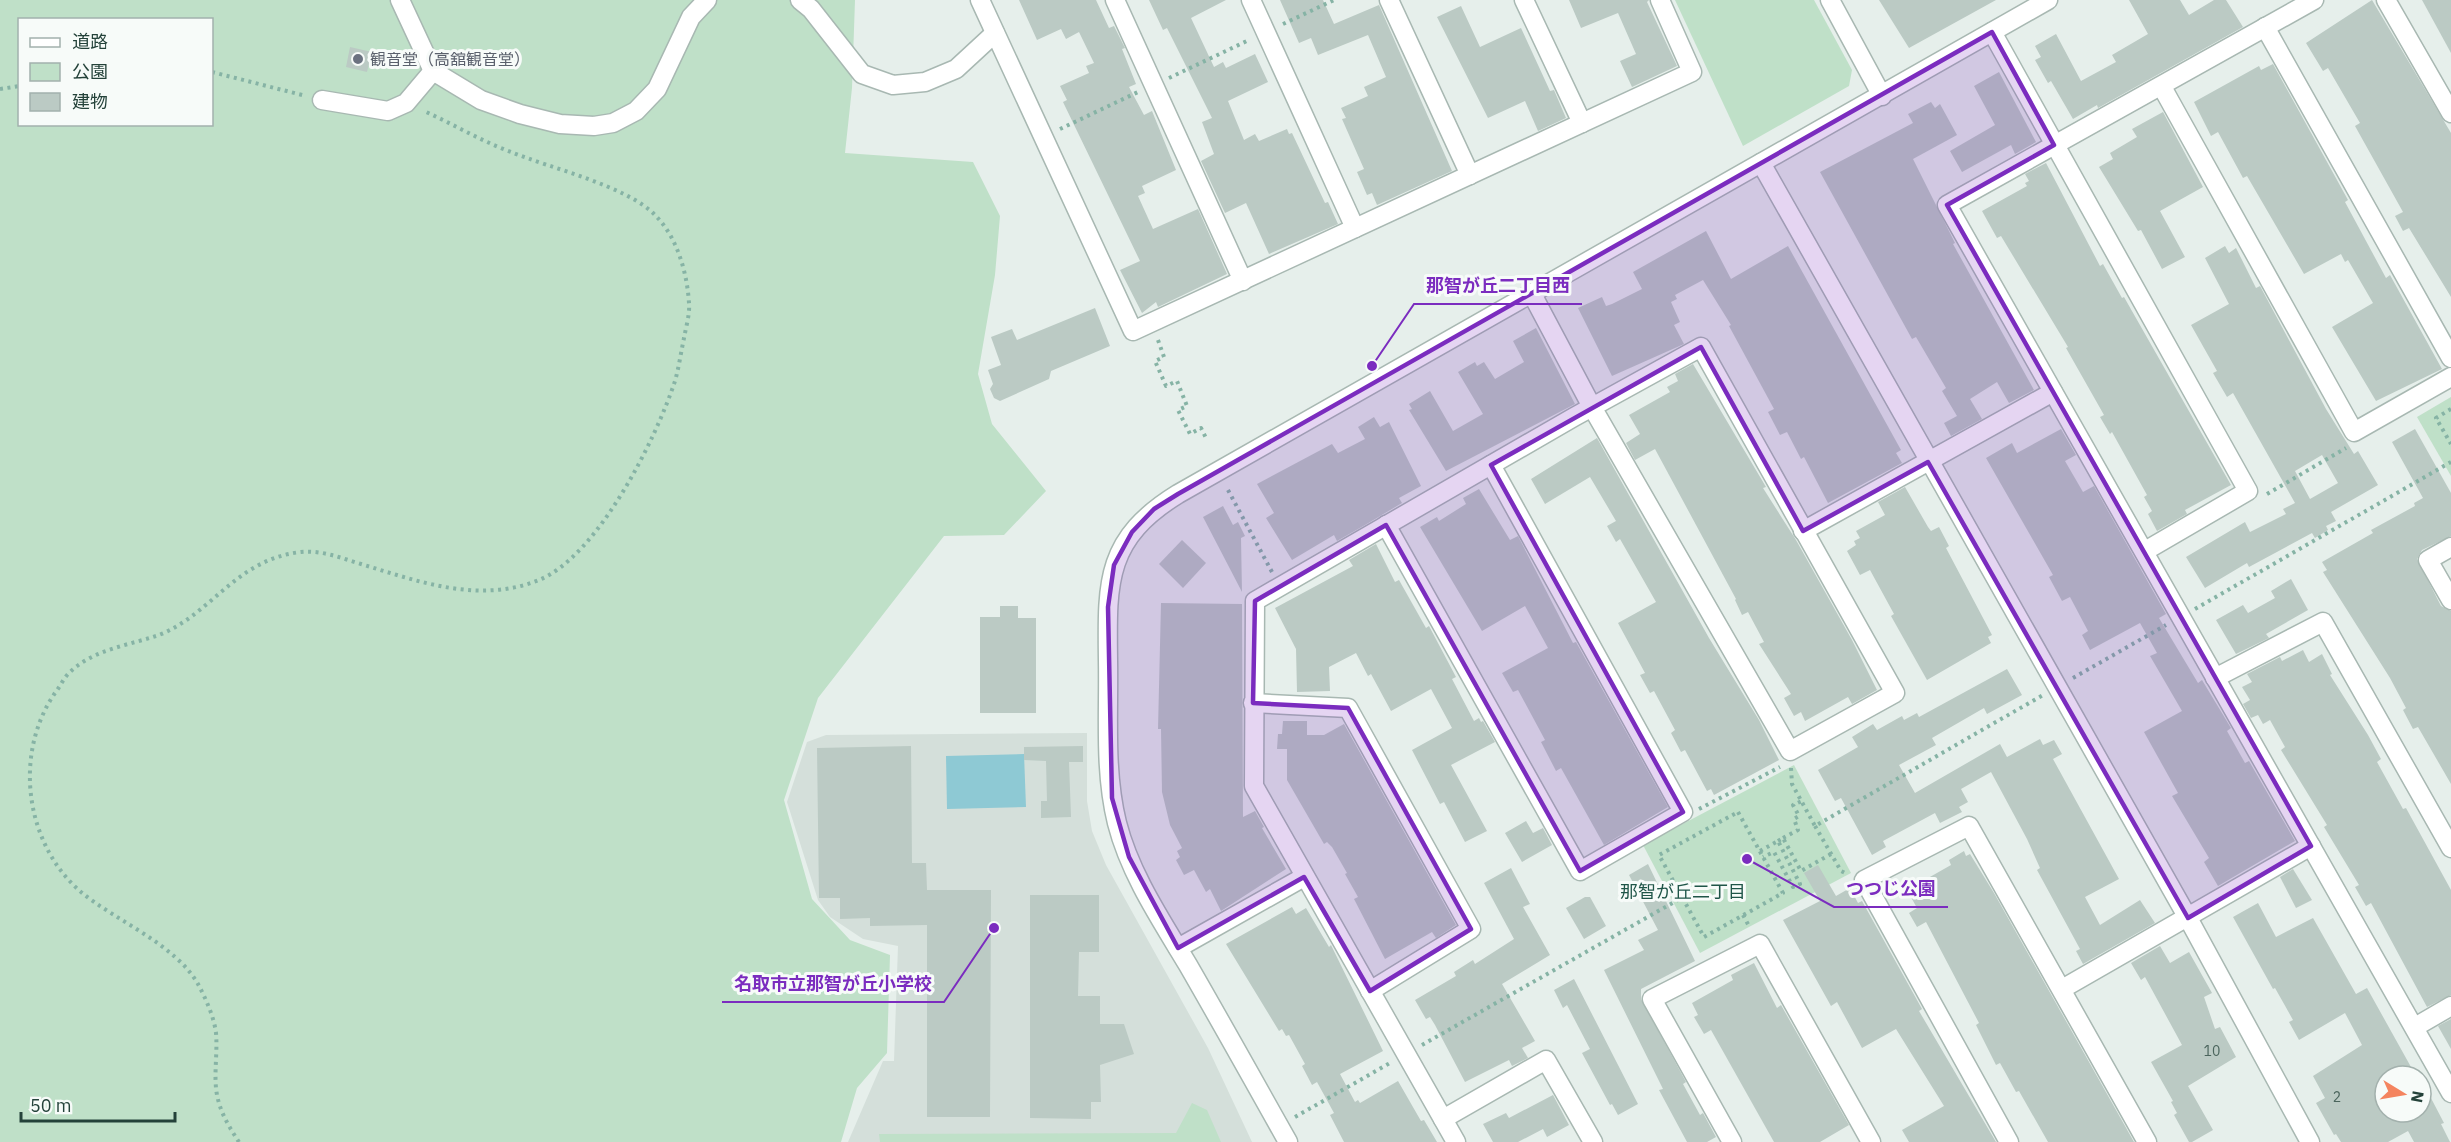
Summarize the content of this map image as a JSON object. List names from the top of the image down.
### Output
{
  "districts": ["那智が丘二丁目"],
  "places": [
    "観音堂（高舘観音堂）",
    "那智が丘二丁目西",
    "つつじ公園",
    "名取市立那智が丘小学校"
  ],
  "house_numbers": ["10", "2"],
  "legend": ["道路", "公園", "建物"],
  "scale_bar": "50 m",
  "north": "right"
}
